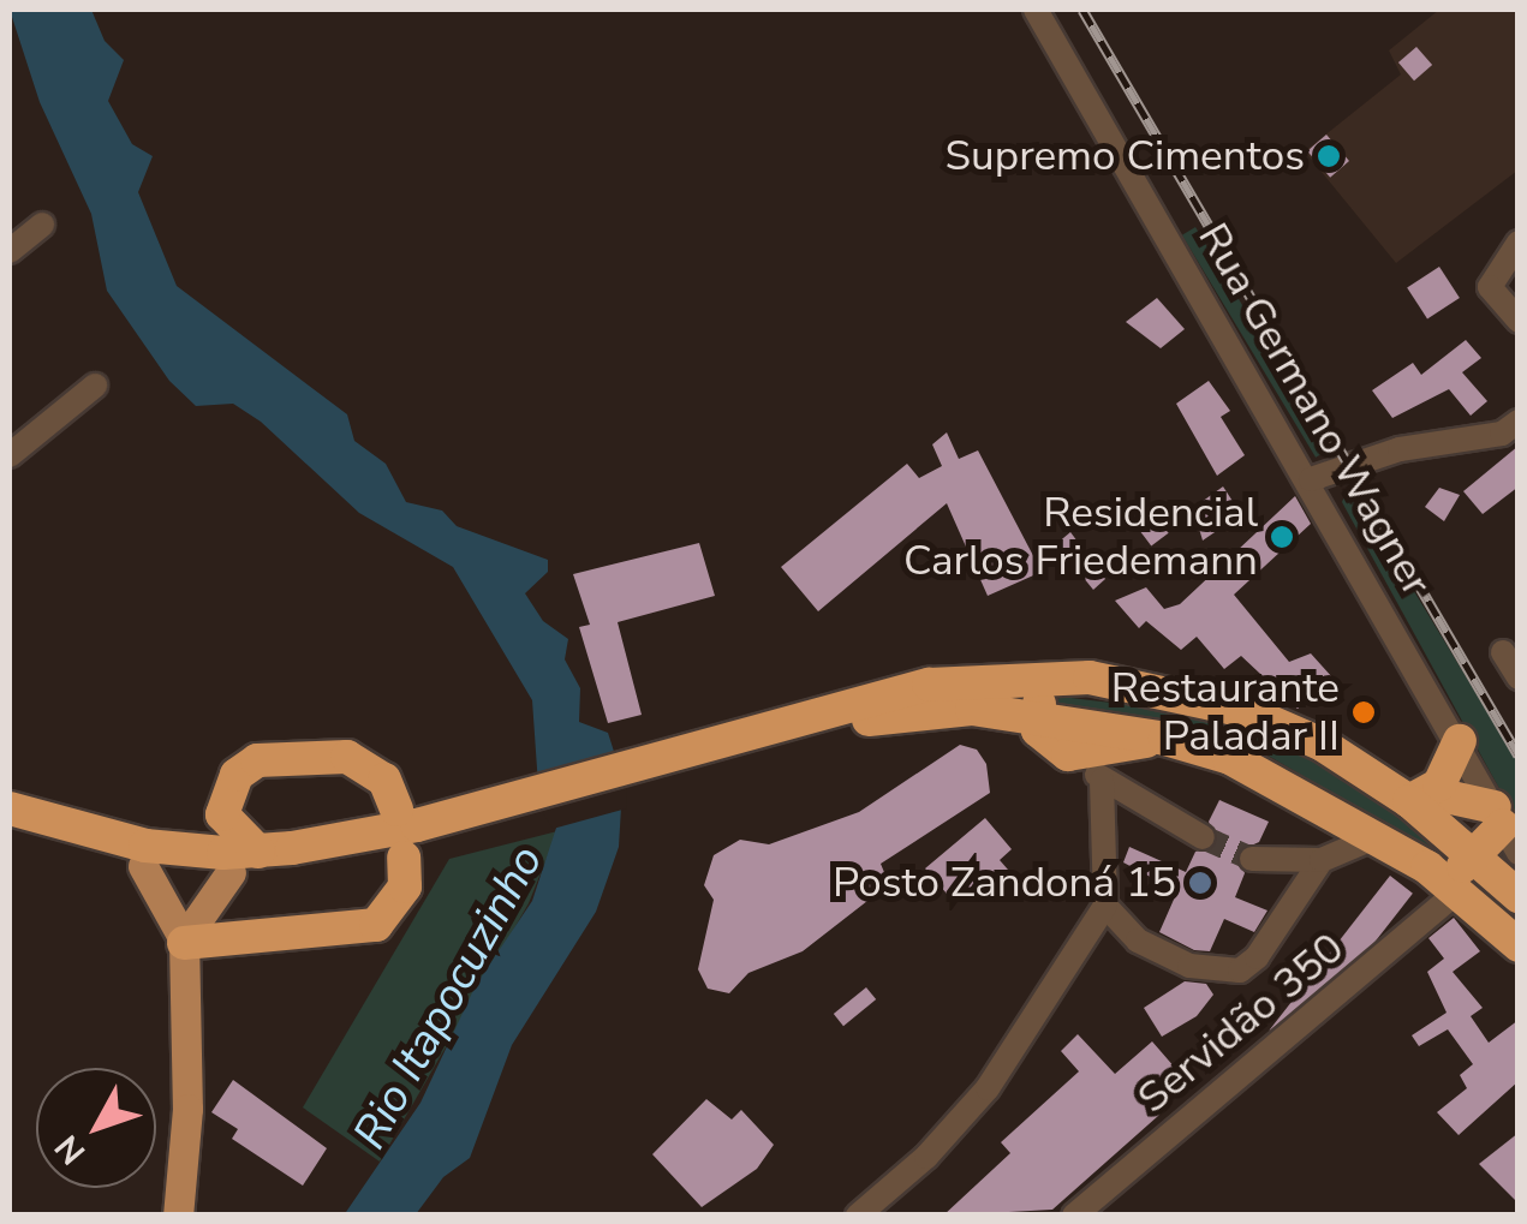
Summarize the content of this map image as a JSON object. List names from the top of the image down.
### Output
{
  "streets": {
    "street": ["Rua Germano Wagner", "Servidão 350"]
  },
  "water": ["Rio Itapocuzinho"],
  "places": [
    "Supremo Cimentos",
    "Residencial Carlos Friedemann",
    "Restaurante Paladar II",
    "Posto Zandoná 15"
  ],
  "north": "bottom left"
}
